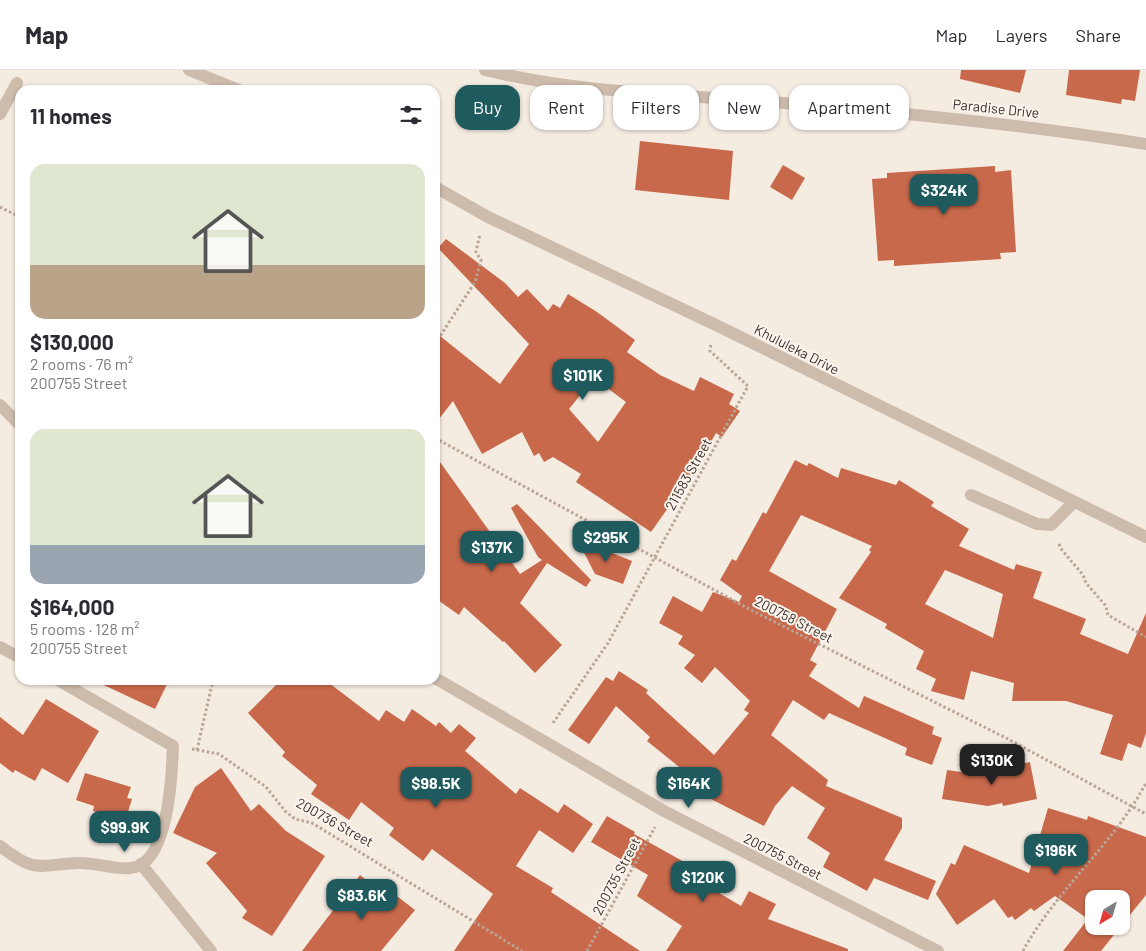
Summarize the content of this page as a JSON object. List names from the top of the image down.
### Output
{
  "streets": {
    "street": ["Paradise Drive", "Khululeka Drive", "200755 Street"],
    "path": [
      "211583 Street",
      "200758 Street",
      "200736 Street",
      "200735 Street"
    ]
  },
  "crossings": [
    ["Khululeka Drive", "211583 Street"],
    ["211583 Street", "200758 Street"],
    ["211583 Street", "200755 Street"],
    ["200755 Street", "200735 Street"]
  ],
  "north": "bottom left",
  "page": {
    "header": "Map",
    "nav": ["Map", "Layers", "Share"],
    "chip": [
      "Buy",
      "Rent",
      "Filters",
      "New",
      "Apartment"
    ],
    "heading": "11 homes",
    "list": [
      {
        "name": "$130,000",
        "note": "2 rooms · 76 m² · 200755 Street"
      },
      {
        "name": "$164,000",
        "note": "5 rooms · 128 m² · 200755 Street"
      }
    ],
    "price": [
      "$324K",
      "$101K",
      "$295K",
      "$137K",
      "$130K",
      "$98.5K",
      "$164K",
      "$99.9K",
      "$196K",
      "$120K",
      "$83.6K"
    ]
  }
}
